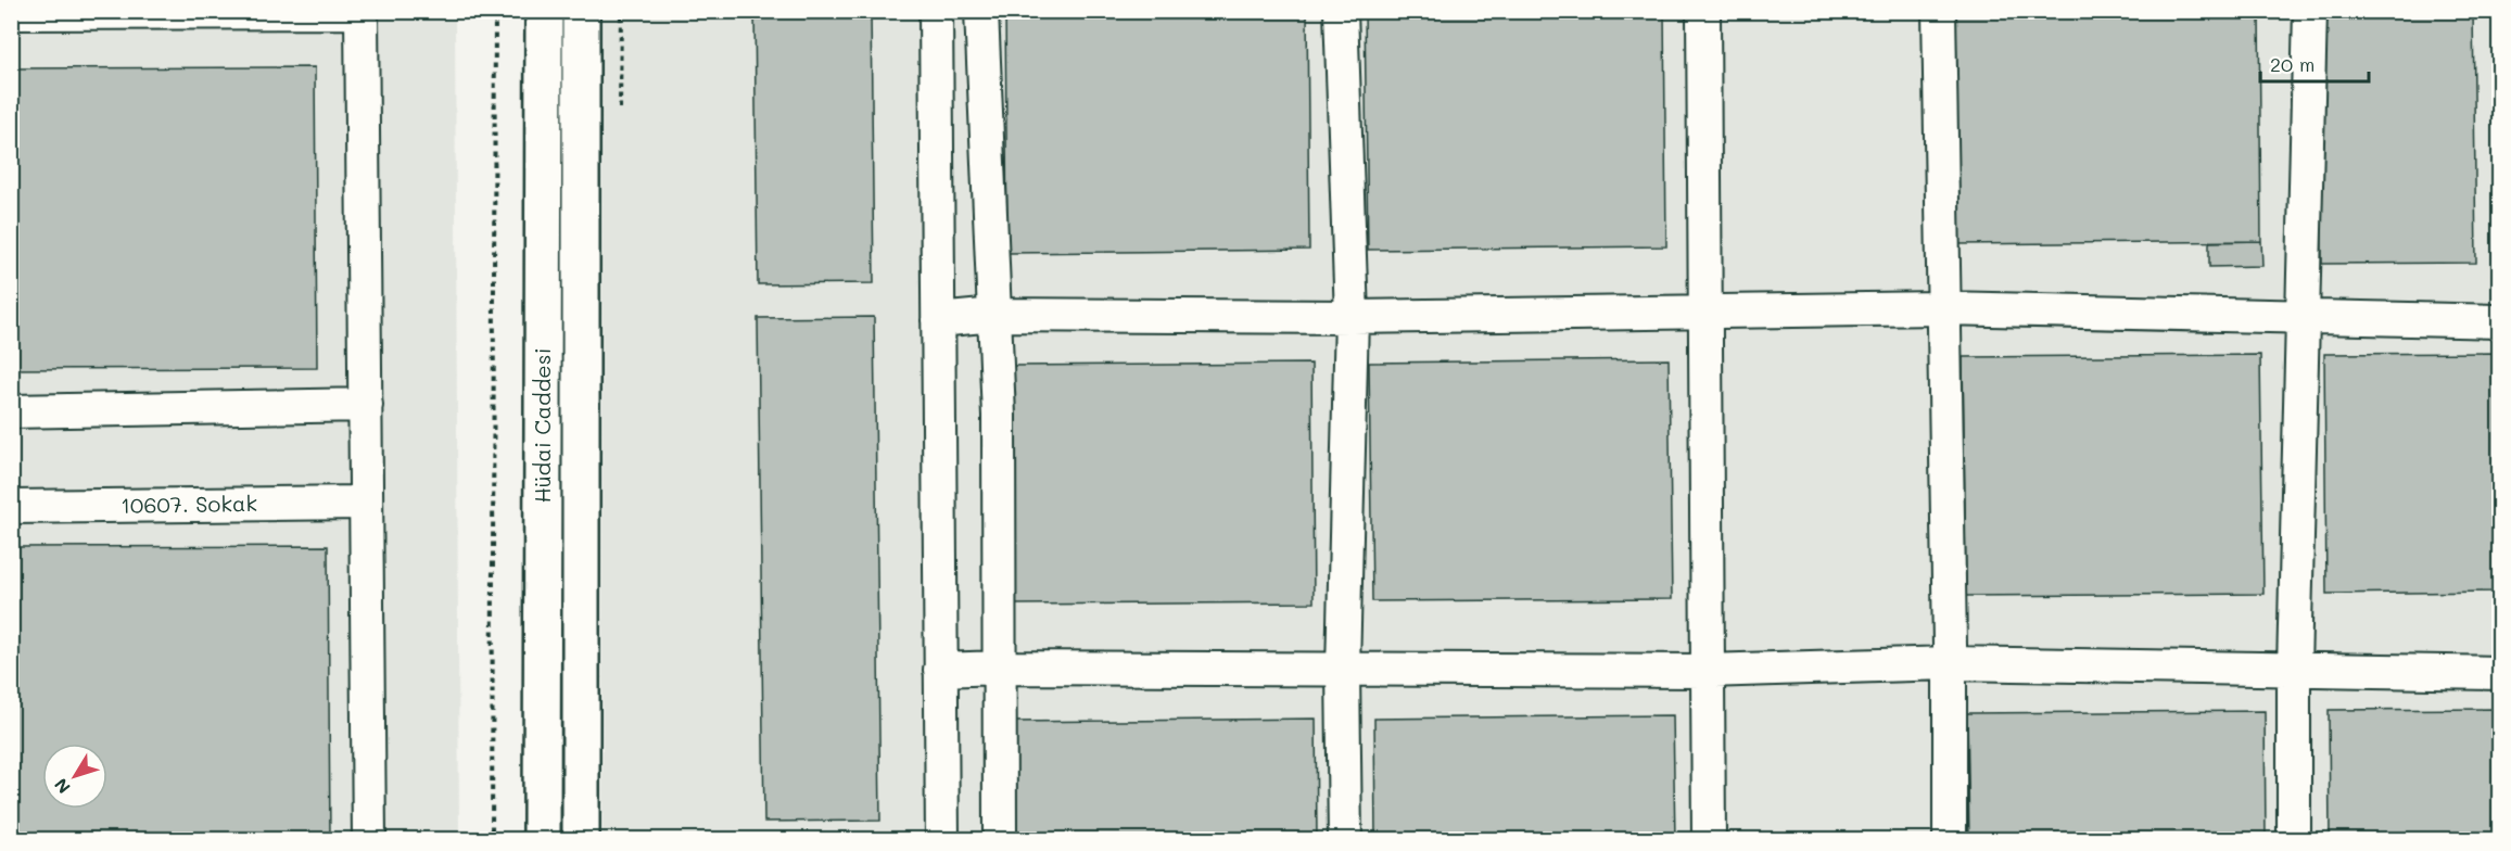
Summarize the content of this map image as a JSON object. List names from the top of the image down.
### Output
{
  "streets": {
    "street": ["Hüdai Caddesi", "10607. Sokak"]
  },
  "scale_bar": "20 m",
  "north": "bottom left"
}
